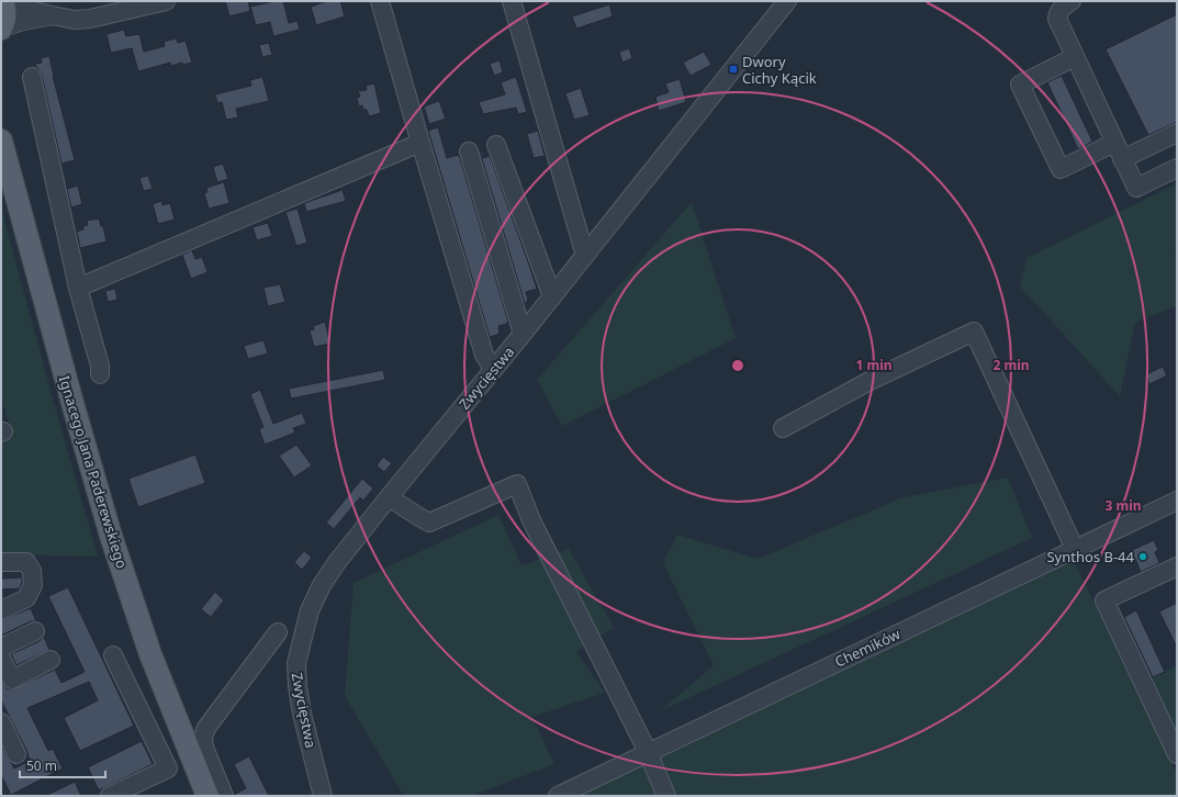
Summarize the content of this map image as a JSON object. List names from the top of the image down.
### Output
{
  "streets": {
    "main road": ["Ignacego Jana Paderewskiego"],
    "street": ["Zwycięstwa", "Chemików"]
  },
  "places": {
    "transit": ["Dwory Cichy Kącik"],
    "other": ["Synthos B-44"]
  },
  "scale_bar": "50 m",
  "rings": ["1 min", "2 min", "3 min"]
}
